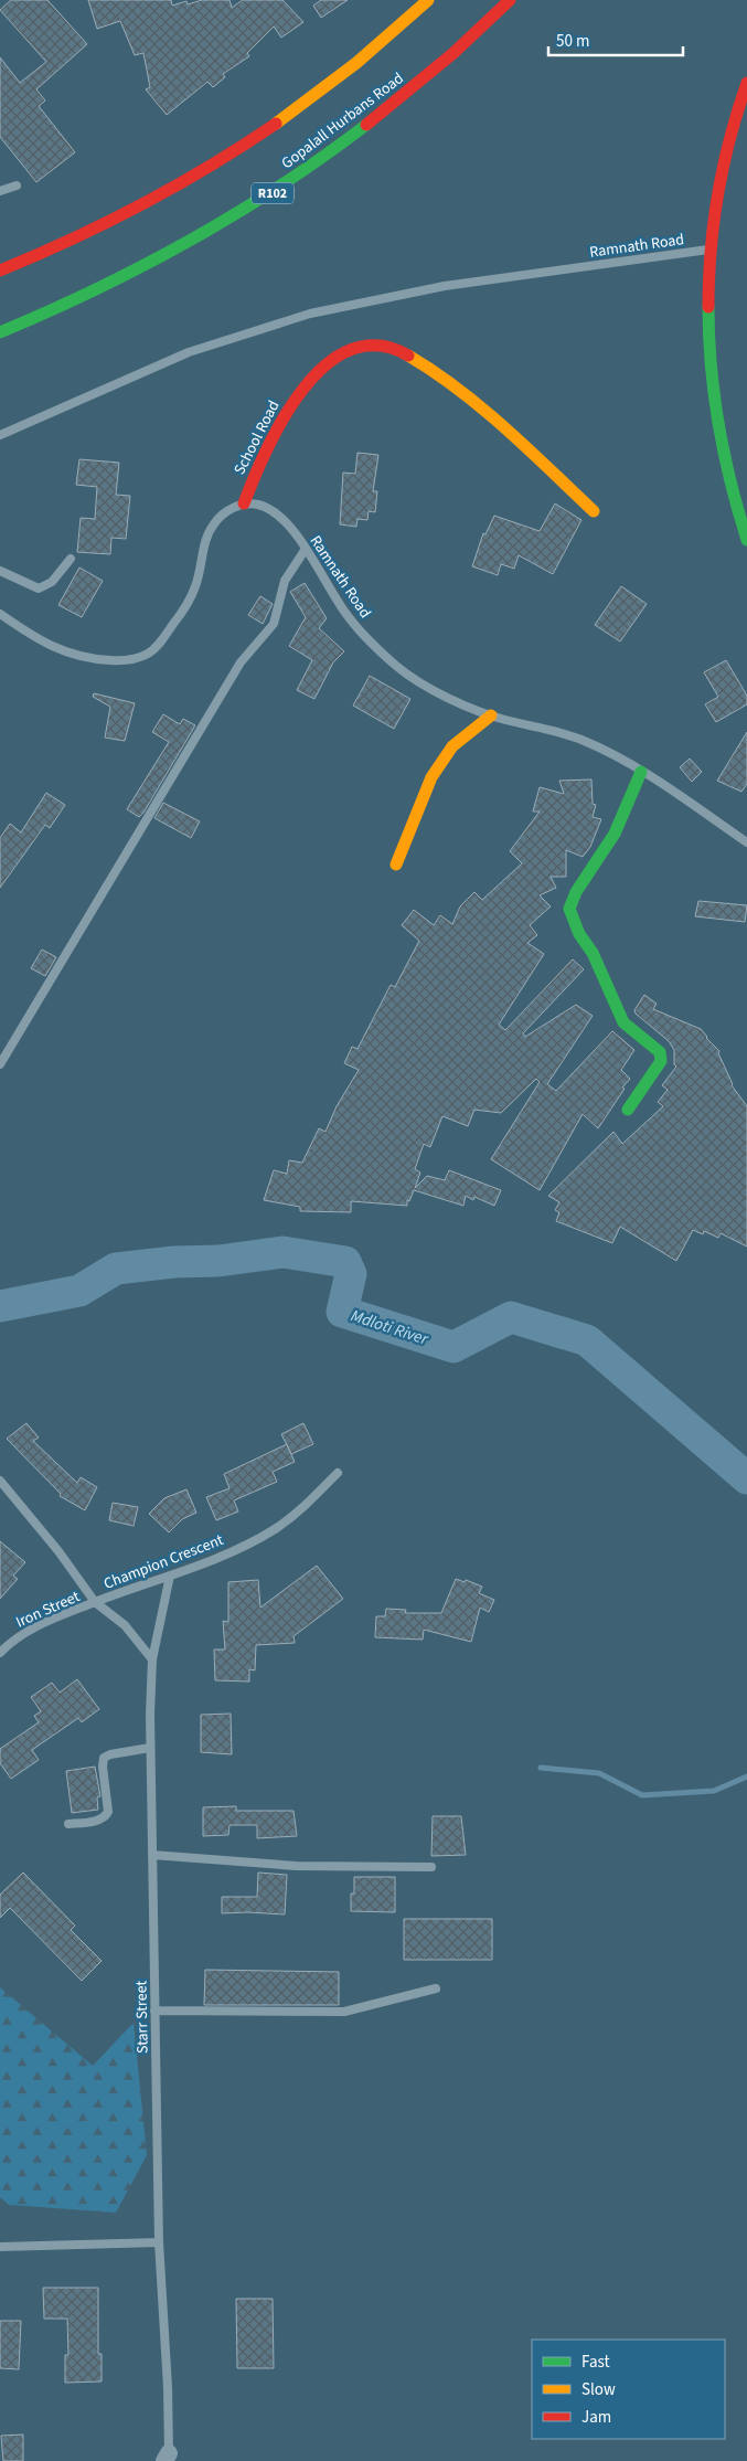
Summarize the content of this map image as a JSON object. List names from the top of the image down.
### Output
{
  "streets": {
    "street": ["Gopalall Hurbans Road", "R102", "School Road"],
    "lane": [
      "Ramnath Road",
      "Champion Crescent",
      "Iron Street",
      "Starr Street"
    ]
  },
  "crossings": [
    ["Ramnath Road", "School Road"],
    ["Champion Crescent", "Iron Street"],
    ["Champion Crescent", "Starr Street"],
    ["Iron Street", "Starr Street"]
  ],
  "water": ["Mdloti River"],
  "legend": ["Fast", "Slow", "Jam"],
  "scale_bar": "50 m"
}
